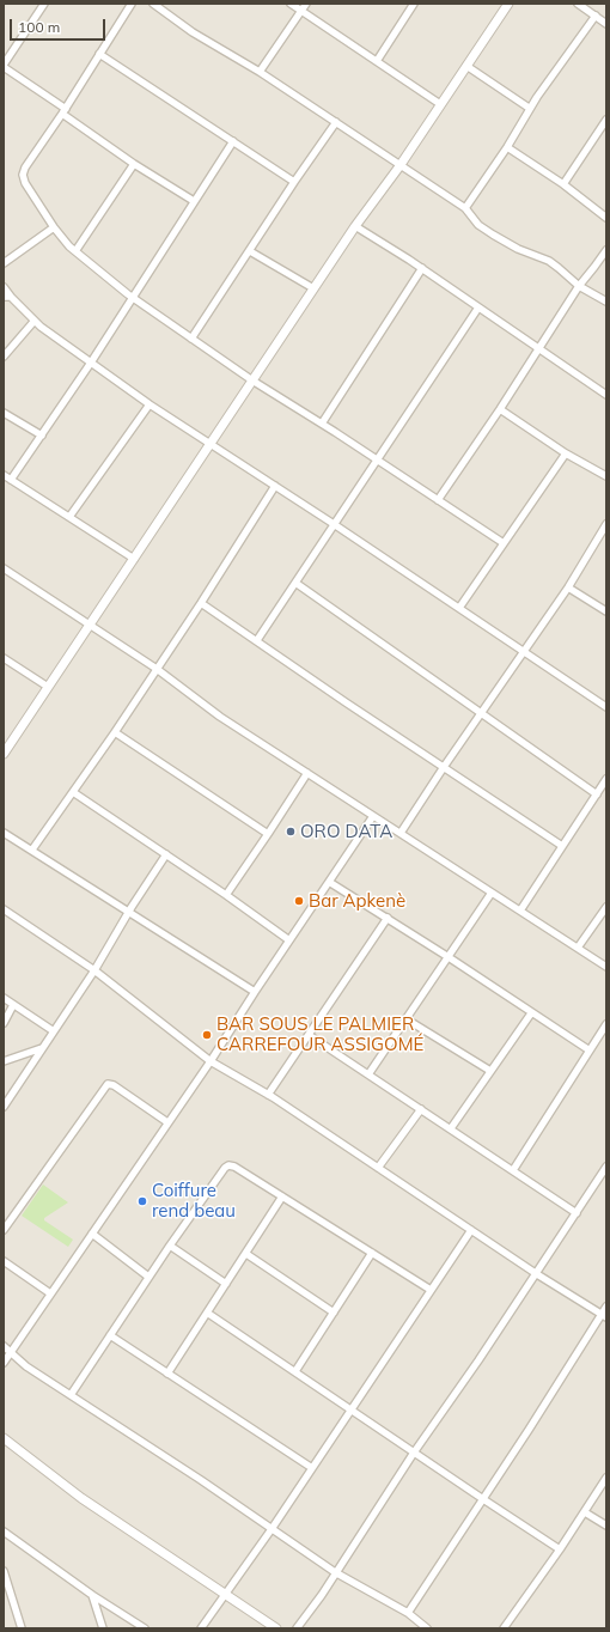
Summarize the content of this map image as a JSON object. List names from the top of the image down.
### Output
{
  "places": [
    "ORO DATA",
    "Bar Apkenè",
    "BAR SOUS LE PALMIER CARREFOUR ASSIGOMÉ",
    "Coiffure rend beau"
  ],
  "scale_bar": "100 m"
}
